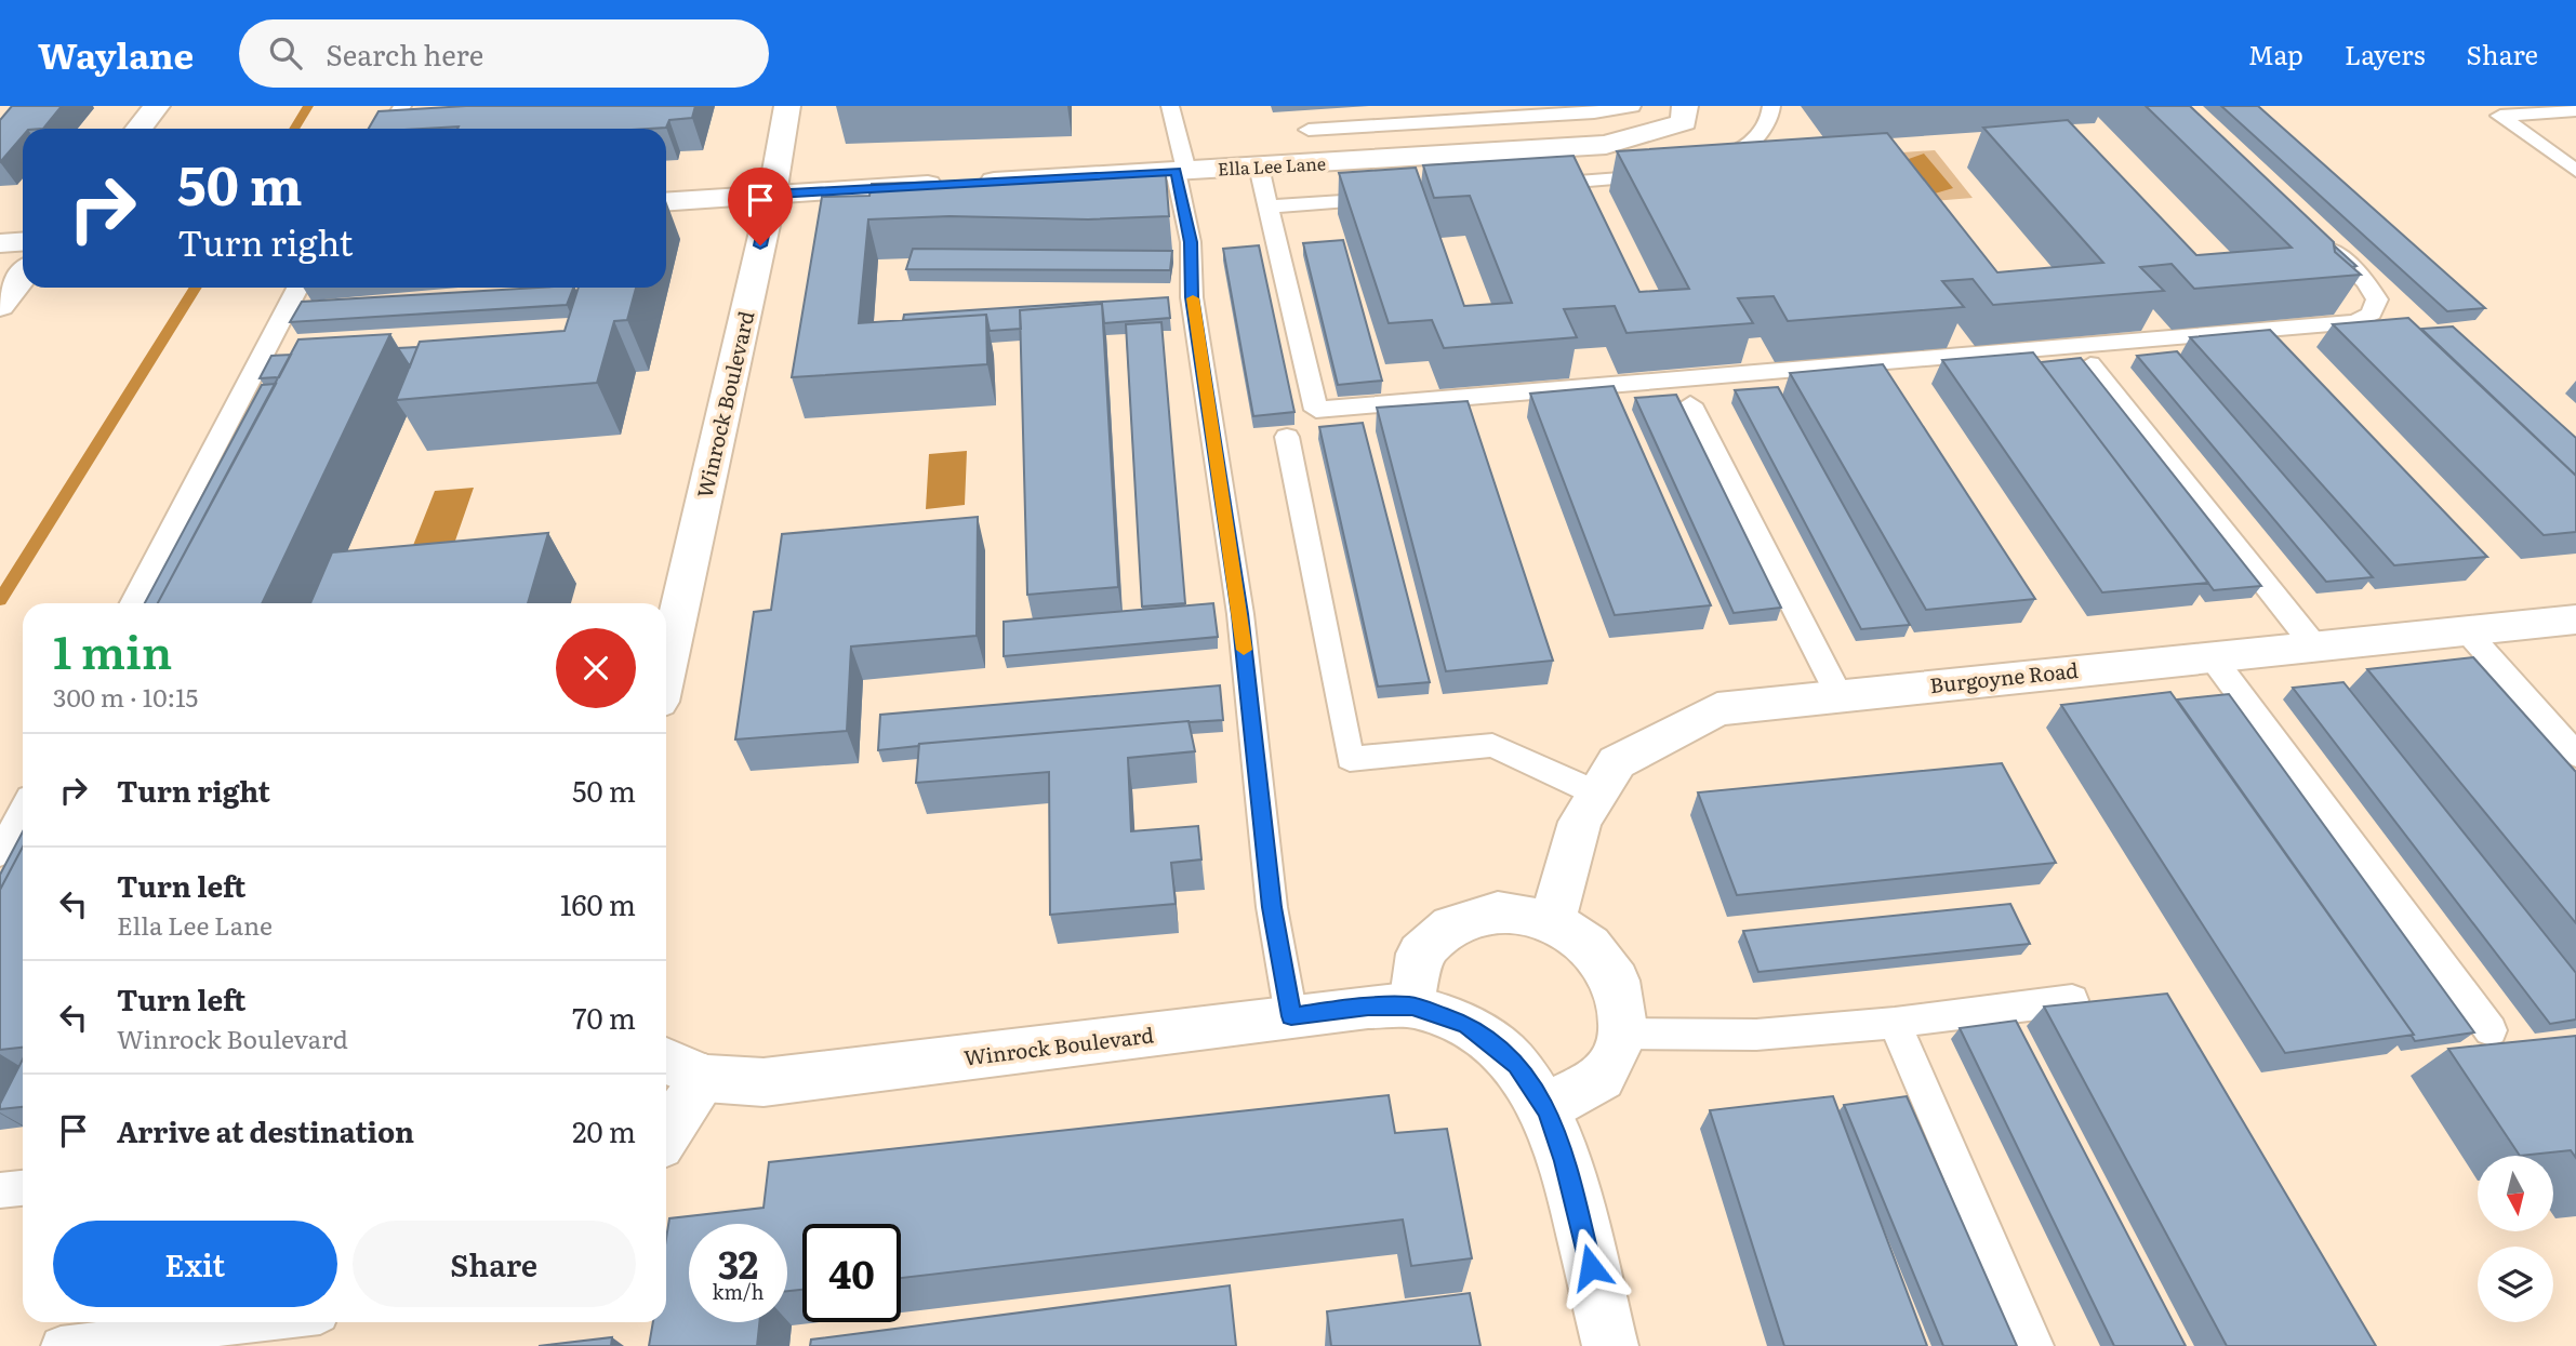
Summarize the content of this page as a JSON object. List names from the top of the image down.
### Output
{
  "streets": {
    "street": ["Ella Lee Lane", "Winrock Boulevard", "Burgoyne Road"]
  },
  "crossings": [
    ["Ella Lee Lane", "Winrock Boulevard"]
  ],
  "north": "bottom",
  "page": {
    "header": "Waylane",
    "search": "Search here",
    "nav": ["Map", "Layers", "Share"],
    "turn": ["50 m", "Turn right"],
    "heading": ["1 min", "300 m · 10:15"],
    "list": [
      {
        "name": "Turn right",
        "value": "50 m"
      },
      {
        "name": "Turn left",
        "note": "Ella Lee Lane",
        "value": "160 m"
      },
      {
        "name": "Turn left",
        "note": "Winrock Boulevard",
        "value": "70 m"
      },
      {
        "name": "Arrive at destination",
        "value": "20 m"
      }
    ],
    "buttons": ["Exit", "Share"],
    "speed": "32 km/h",
    "limit": "40"
  }
}
